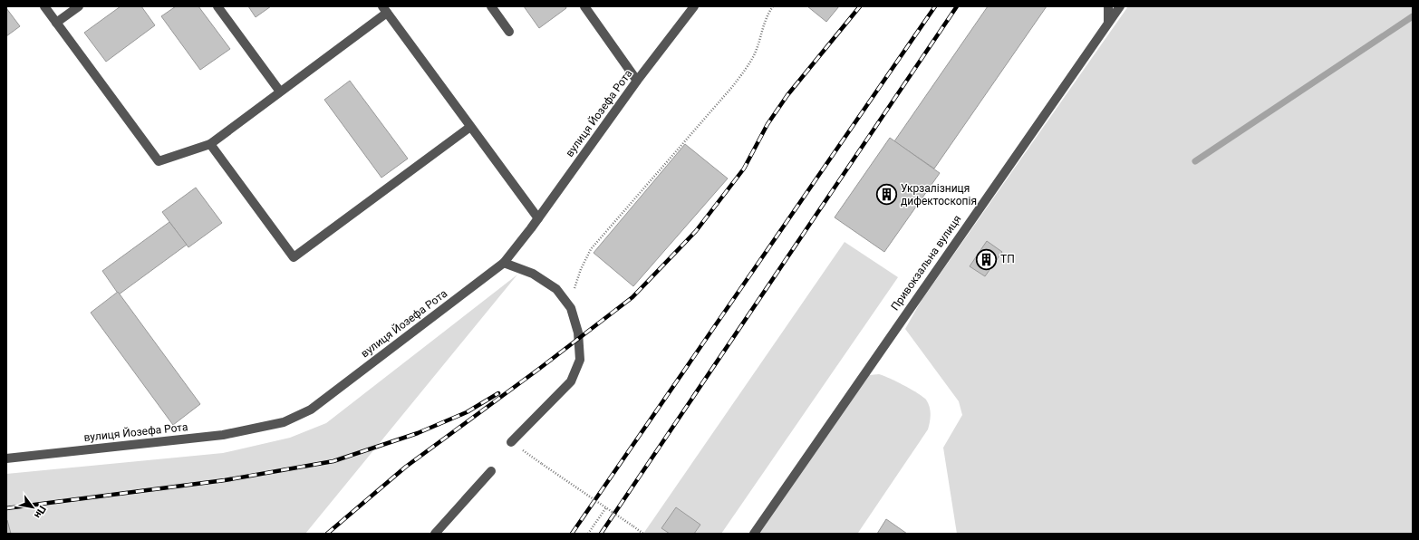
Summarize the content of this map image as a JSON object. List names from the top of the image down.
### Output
{
  "streets": {
    "street": ["вулиця Йозефа Рота", "Привокзальна вулиця"]
  },
  "places": {
    "building": ["Укрзалізниця дифектоскопія", "ТП"]
  },
  "north": "bottom right"
}
